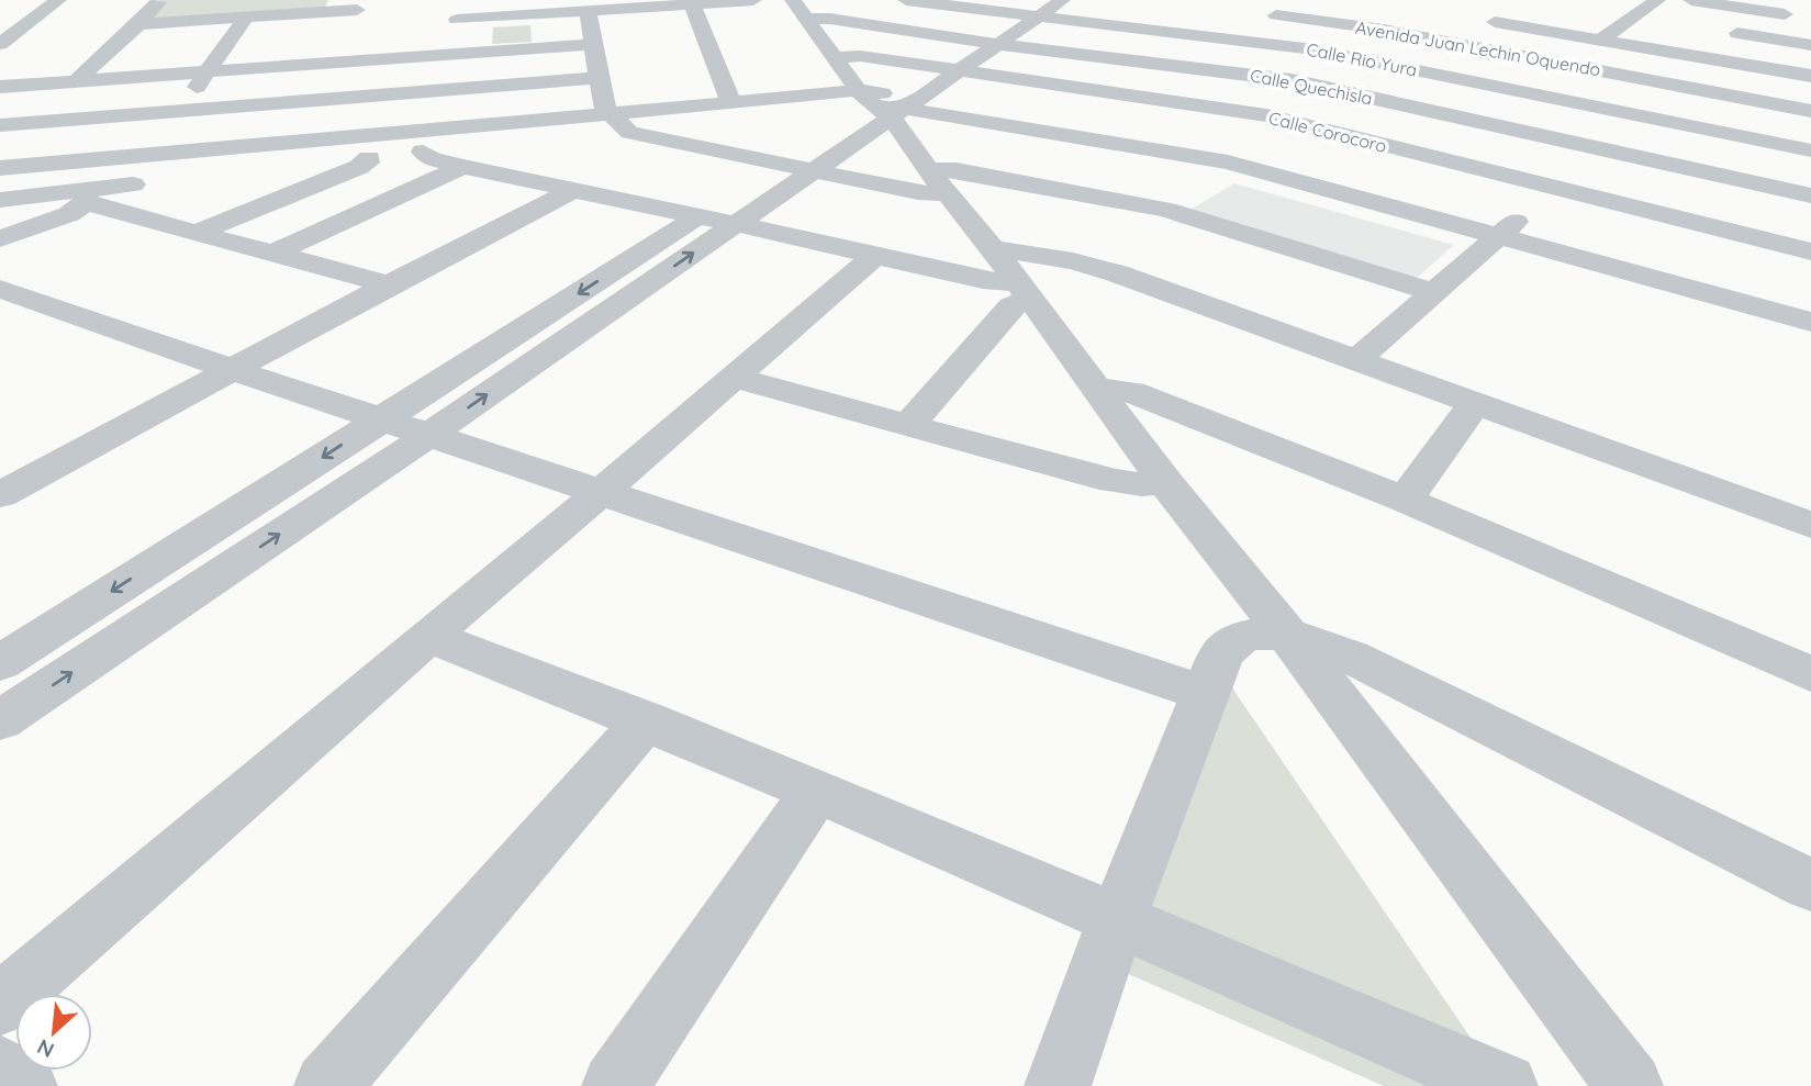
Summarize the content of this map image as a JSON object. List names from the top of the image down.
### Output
{
  "streets": {
    "street": [
      "Avenida Juan Lechin Oquendo",
      "Calle Rio Yura",
      "Calle Quechisla",
      "Calle Corocoro"
    ]
  },
  "north": "bottom left"
}
